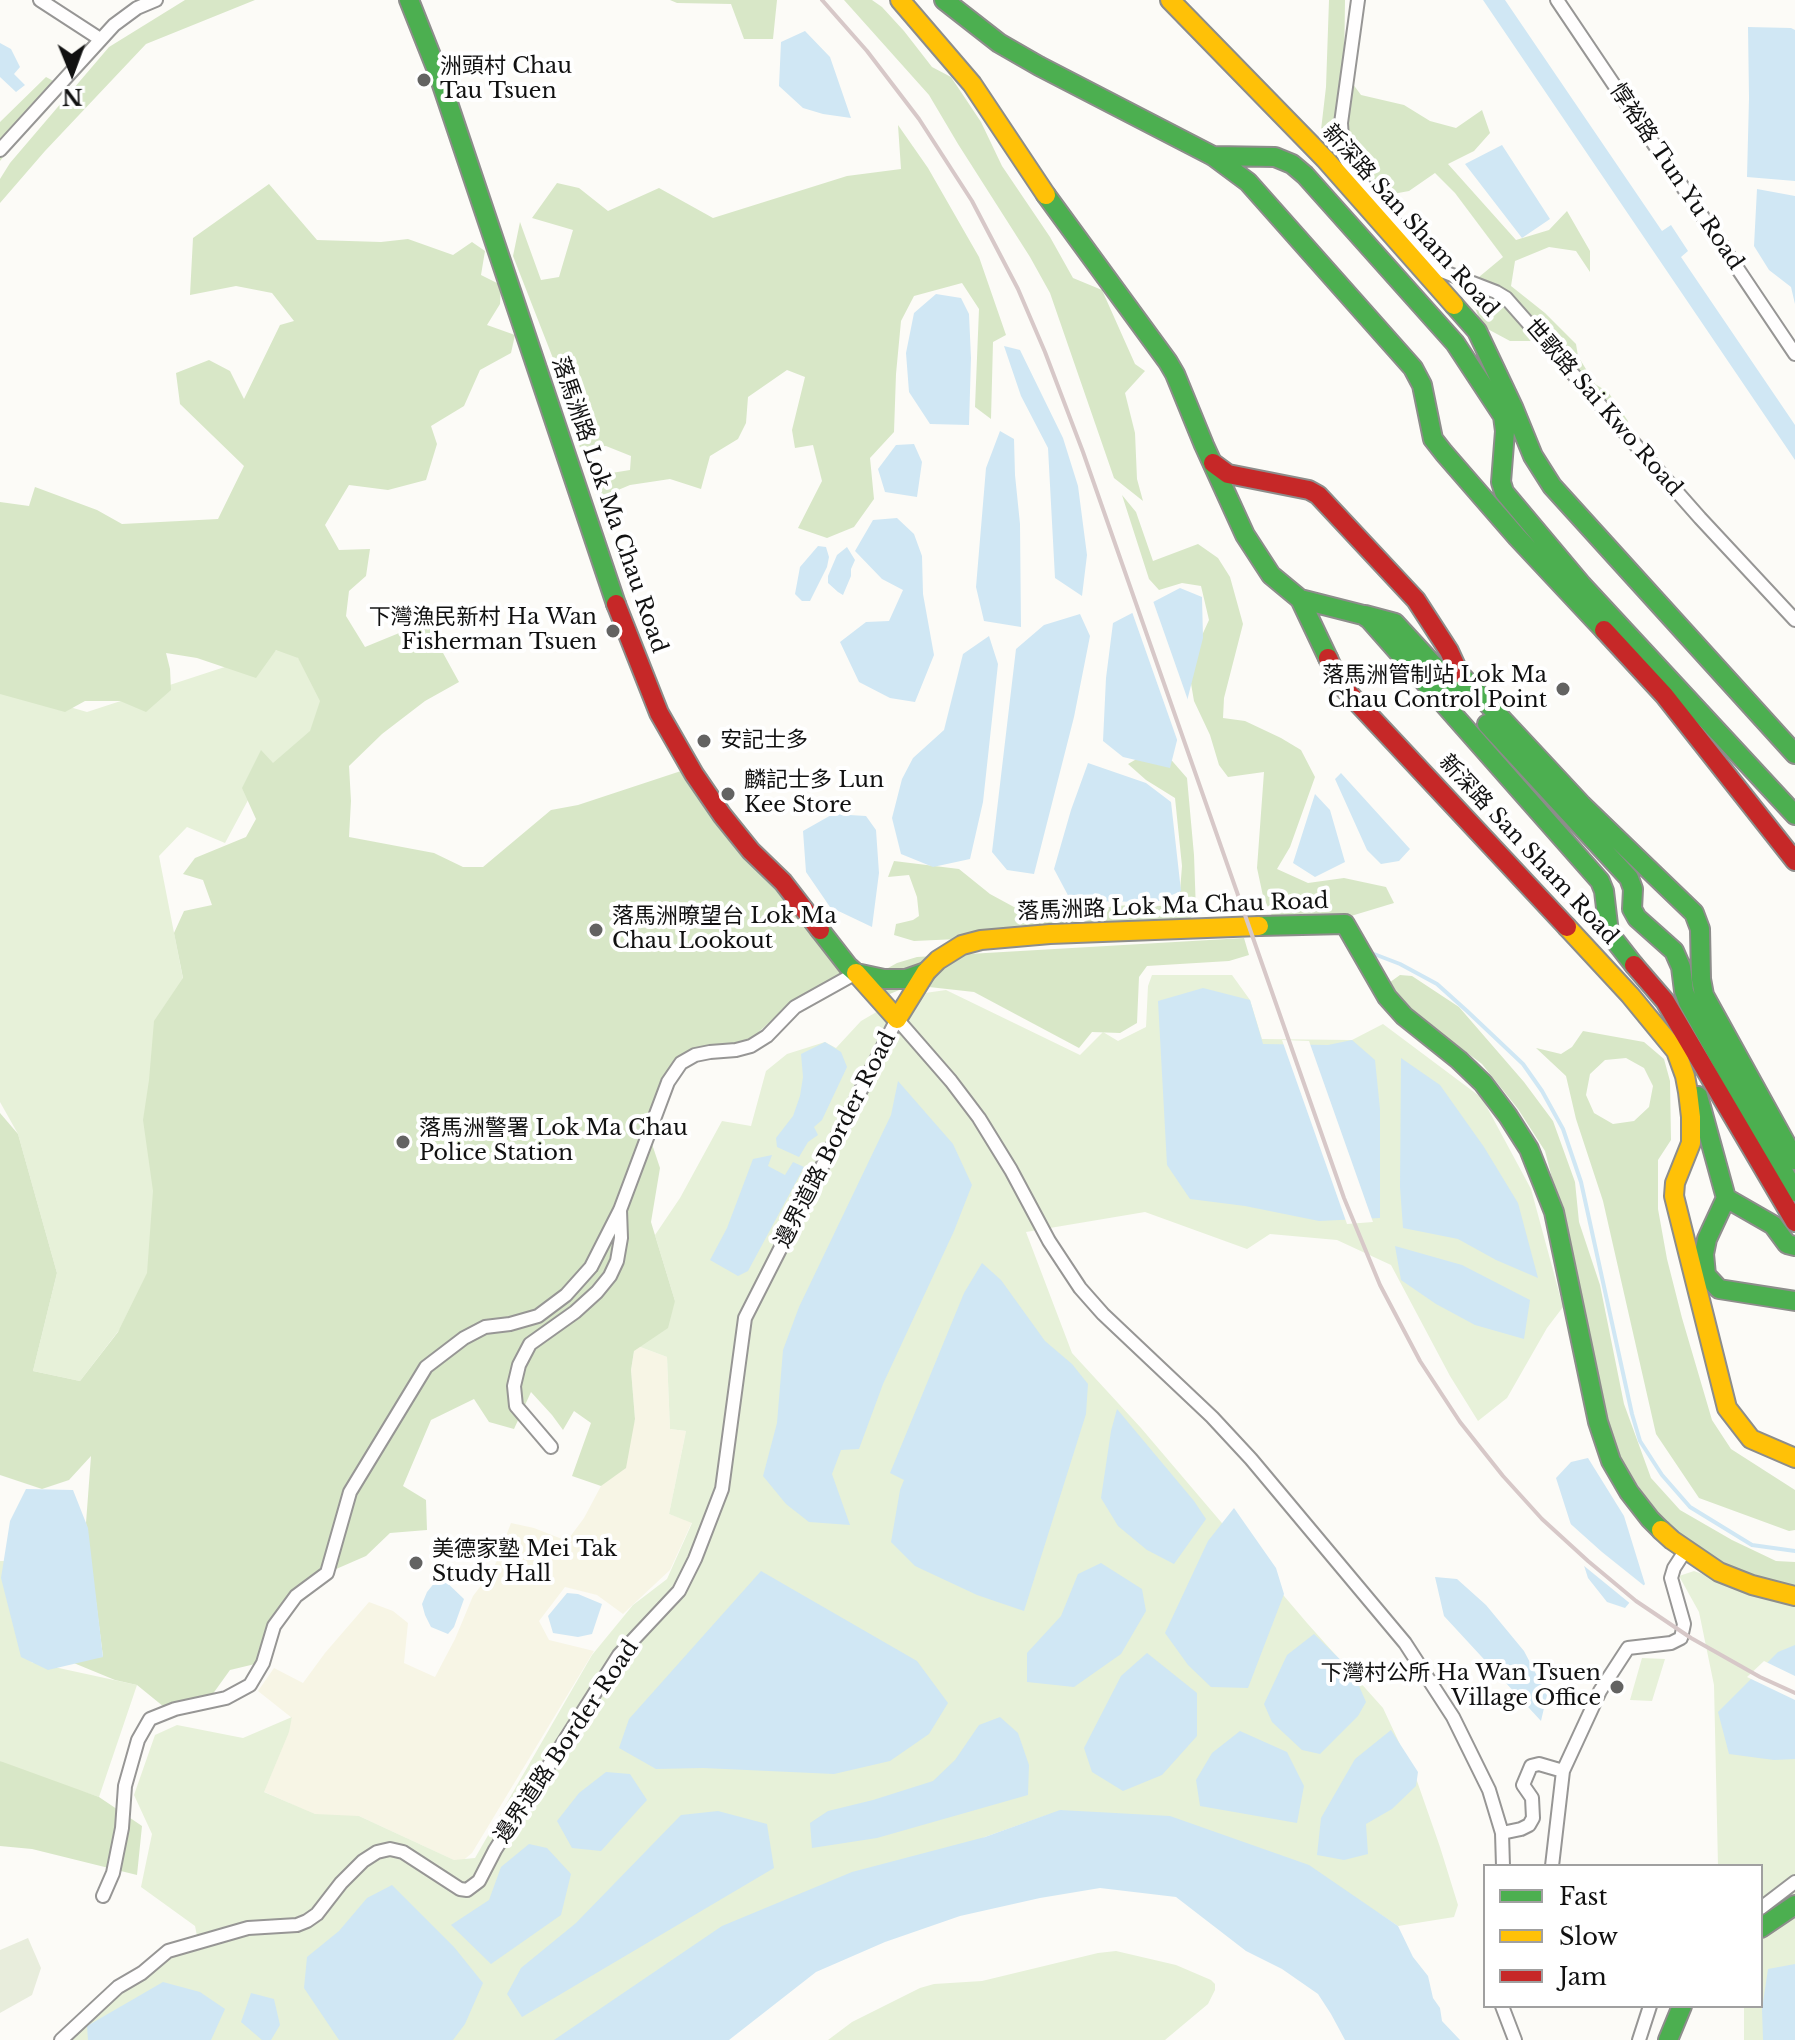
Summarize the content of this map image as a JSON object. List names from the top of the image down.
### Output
{
  "streets": {
    "main road": ["新深路 San Sham Road", "落馬洲路 Lok Ma Chau Road"],
    "street": ["惇裕路 Tun Yu Road", "世歌路 Sai Kwo Road", "邊界道路 Border Road"]
  },
  "crossings": [
    ["落馬洲路 Lok Ma Chau Road", "邊界道路 Border Road"]
  ],
  "places": [
    "洲頭村 Chau Tau Tsuen",
    "下灣漁民新村 Ha Wan Fisherman Tsuen",
    "落馬洲管制站 Lok Ma Chau Control Point",
    "安記士多",
    "麟記士多 Lun Kee Store",
    "落馬洲暸望台 Lok Ma Chau Lookout",
    "落馬洲警署 Lok Ma Chau Police Station",
    "美德家塾 Mei Tak Study Hall",
    "下灣村公所 Ha Wan Tsuen Village Office"
  ],
  "legend": ["Fast", "Slow", "Jam"],
  "north": "bottom"
}
